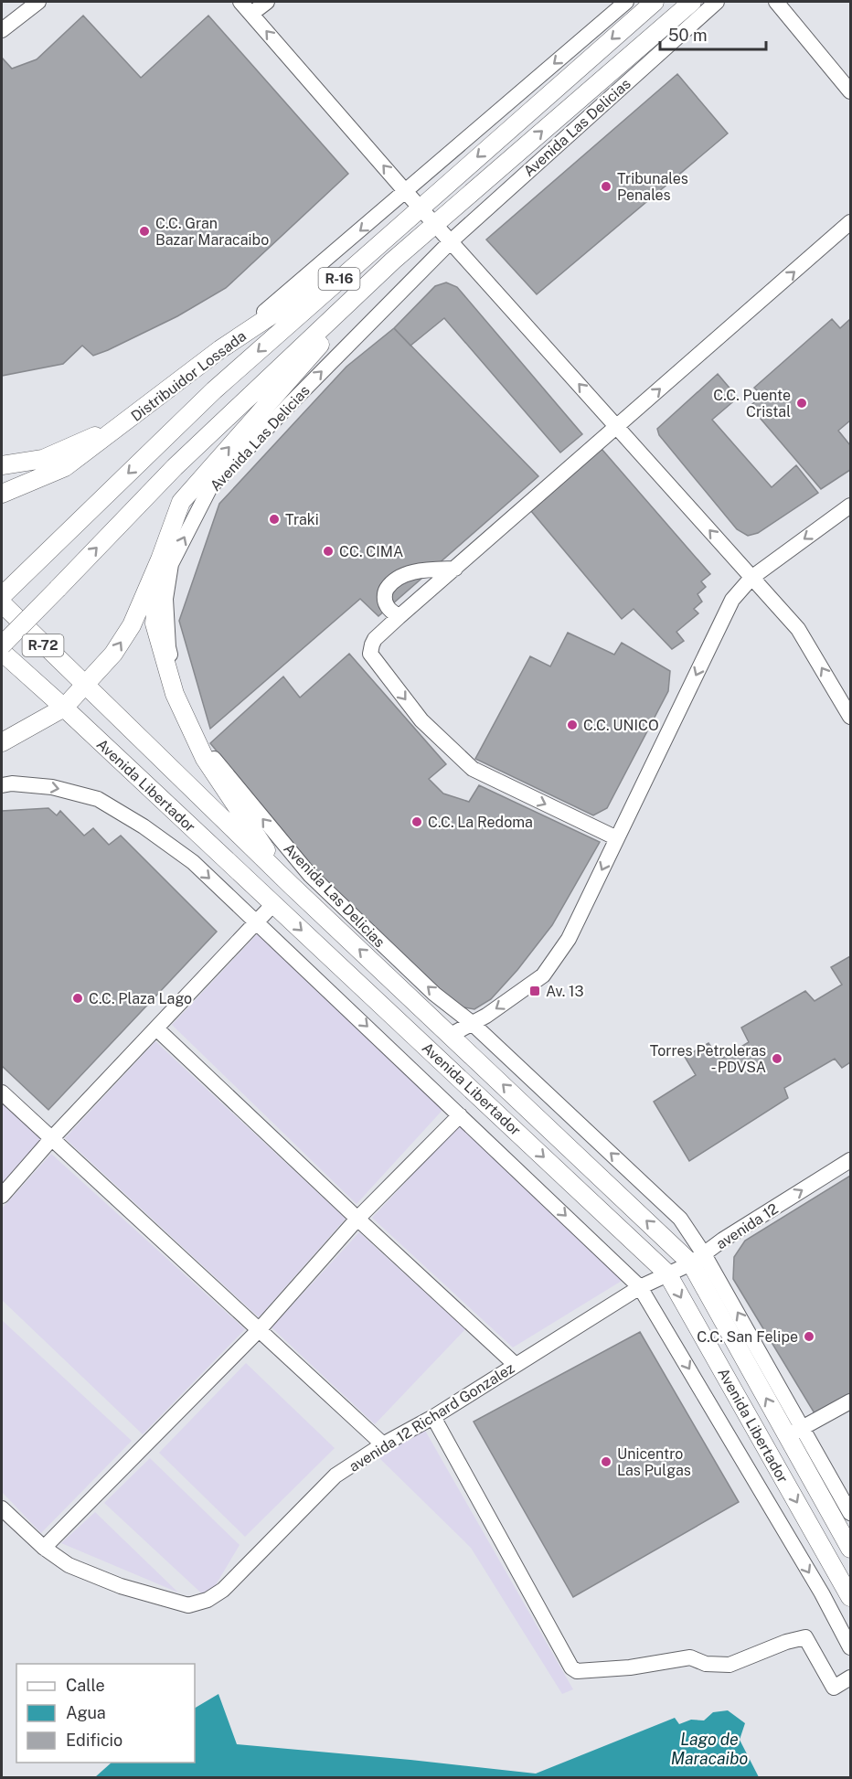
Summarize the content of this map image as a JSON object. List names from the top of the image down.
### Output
{
  "streets": {
    "main road": [
      "Avenida Las Delicias",
      "R-16",
      "Distribuidor Lossada",
      "R-72",
      "Avenida Libertador"
    ],
    "street": ["avenida 12", "avenida 12 Richard Gonzalez"]
  },
  "crossings": [
    ["Avenida Las Delicias", "Avenida Libertador"],
    ["Avenida Las Delicias", "avenida 12"],
    ["R-16", "Distribuidor Lossada"],
    ["Avenida Libertador", "avenida 12"],
    ["avenida 12", "avenida 12 Richard Gonzalez"]
  ],
  "one_way": ["avenida 12"],
  "water": ["Lago de Maracaibo"],
  "places": {
    "other": [
      "Tribunales Penales",
      "C.C. Gran Bazar Maracaibo",
      "C.C. Puente Cristal",
      "Traki",
      "CC. CIMA",
      "C.C. UNICO",
      "C.C. La Redoma",
      "C.C. Plaza Lago",
      "Torres Petroleras - PDVSA",
      "C.C. San Felipe",
      "Unicentro Las Pulgas"
    ],
    "transit": ["Av. 13"]
  },
  "legend": ["Calle", "Agua", "Edificio"],
  "scale_bar": "50 m"
}
